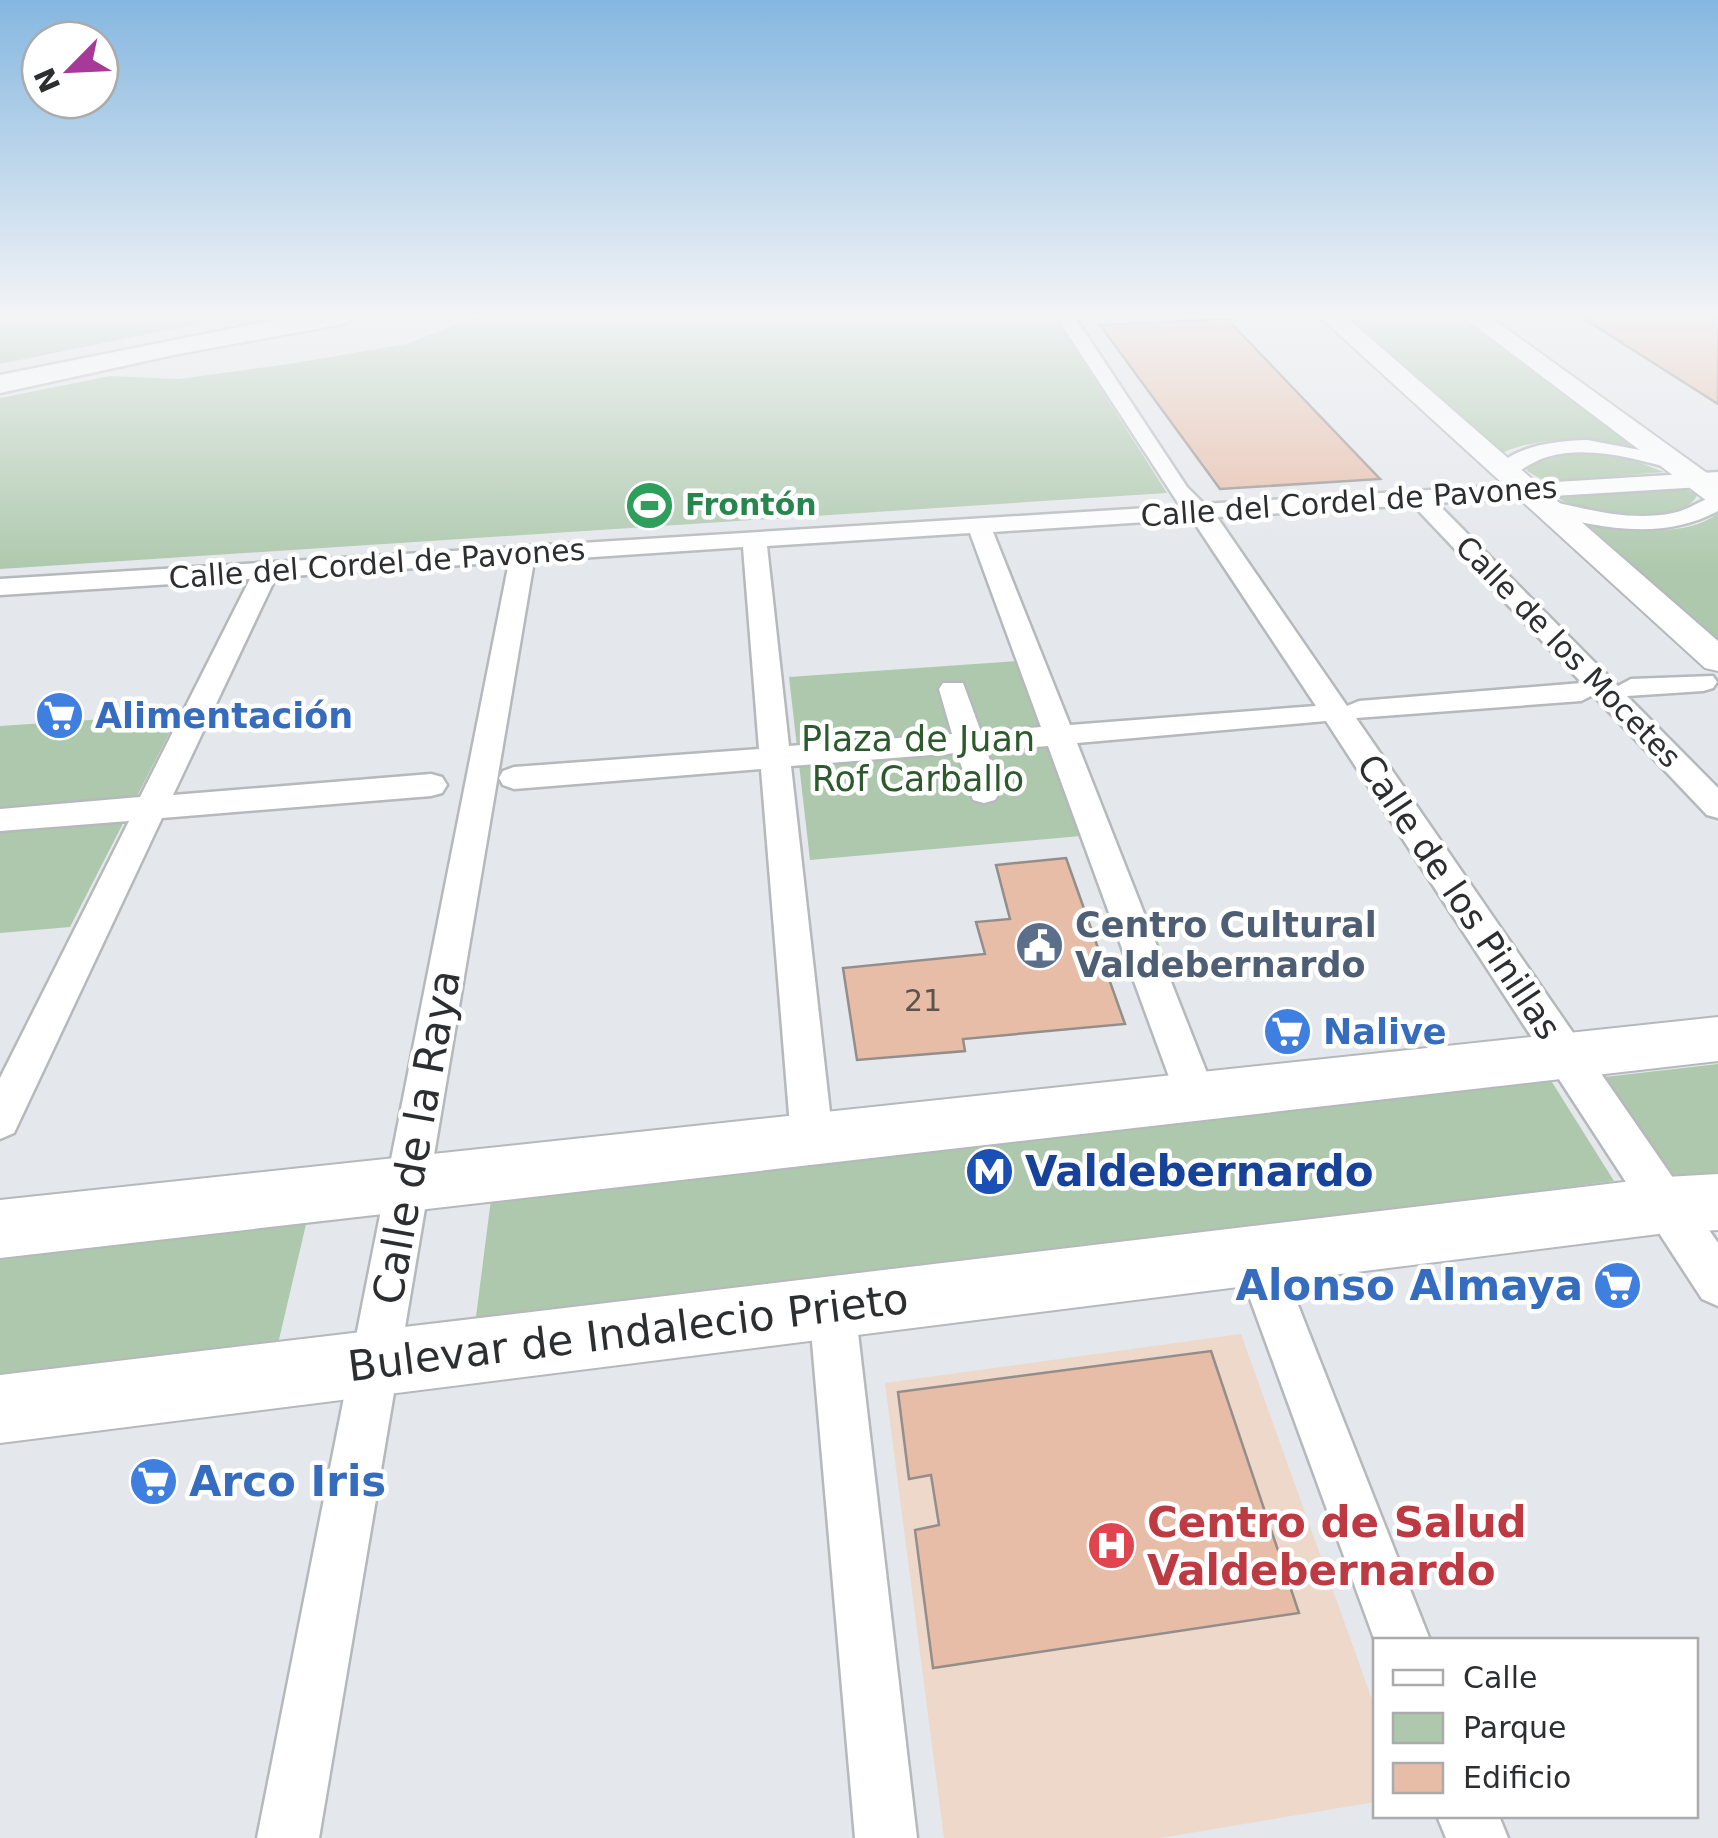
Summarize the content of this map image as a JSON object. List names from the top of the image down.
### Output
{
  "streets": {
    "street": [
      "Calle del Cordel de Pavones",
      "Calle de los Mocetes",
      "Calle de los Pinillas",
      "Calle de la Raya",
      "Bulevar de Indalecio Prieto"
    ]
  },
  "crossings": [
    ["Calle del Cordel de Pavones", "Calle de los Mocetes"],
    ["Calle del Cordel de Pavones", "Calle de los Pinillas"],
    ["Calle del Cordel de Pavones", "Calle de la Raya"],
    ["Calle de los Pinillas", "Bulevar de Indalecio Prieto"],
    ["Calle de la Raya", "Bulevar de Indalecio Prieto"]
  ],
  "parks": ["Plaza de Juan Rof Carballo"],
  "places": {
    "sports": ["Frontón"],
    "supermarket": [
      "Alimentación",
      "Nalive",
      "Alonso Almaya",
      "Arco Iris"
    ],
    "public building": ["Centro Cultural Valdebernardo"],
    "metro station": ["Valdebernardo"],
    "hospital": ["Centro de Salud Valdebernardo"]
  },
  "house_numbers": ["21"],
  "legend": ["Calle", "Parque", "Edificio"],
  "north": "bottom left"
}
